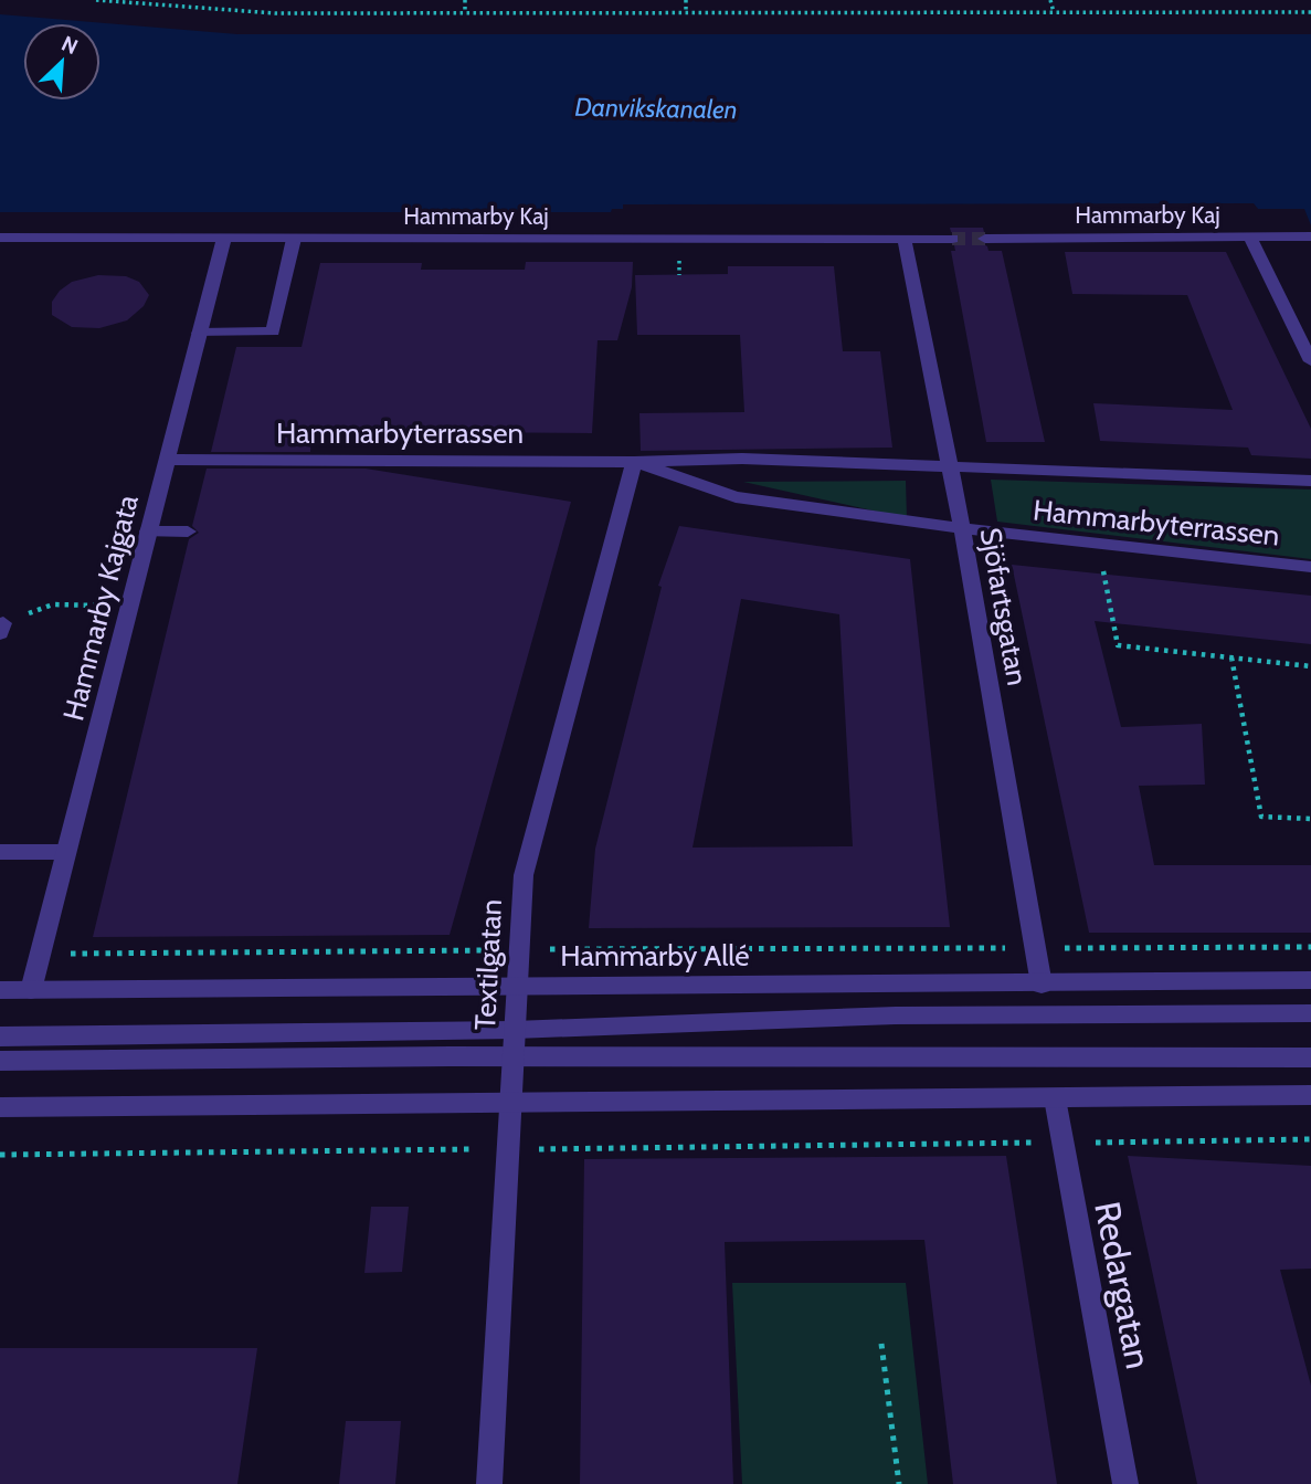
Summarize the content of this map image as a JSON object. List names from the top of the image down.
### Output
{
  "streets": {
    "street": [
      "Hammarby Kaj",
      "Hammarbyterrassen",
      "Sjöfartsgatan",
      "Hammarby Kajgata",
      "Hammarby Allé",
      "Textilgatan",
      "Redargatan"
    ]
  },
  "crossings": [
    ["Hammarby Kaj", "Sjöfartsgatan"],
    ["Hammarby Kaj", "Hammarby Kajgata"],
    ["Hammarbyterrassen", "Sjöfartsgatan"],
    ["Hammarbyterrassen", "Hammarby Kajgata"],
    ["Hammarbyterrassen", "Textilgatan"],
    ["Sjöfartsgatan", "Hammarby Allé"],
    ["Hammarby Kajgata", "Hammarby Allé"],
    ["Hammarby Allé", "Textilgatan"]
  ],
  "water": ["Danvikskanalen"],
  "north": "top right"
}
